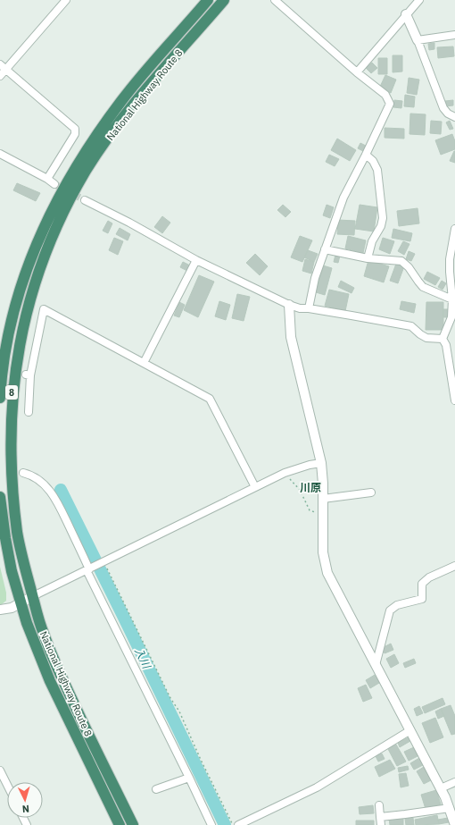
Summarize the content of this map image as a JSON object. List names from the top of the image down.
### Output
{
  "streets": {
    "highway": ["National Highway Route 8", "8"]
  },
  "districts": ["川原"],
  "water": ["入川"],
  "north": "bottom"
}
